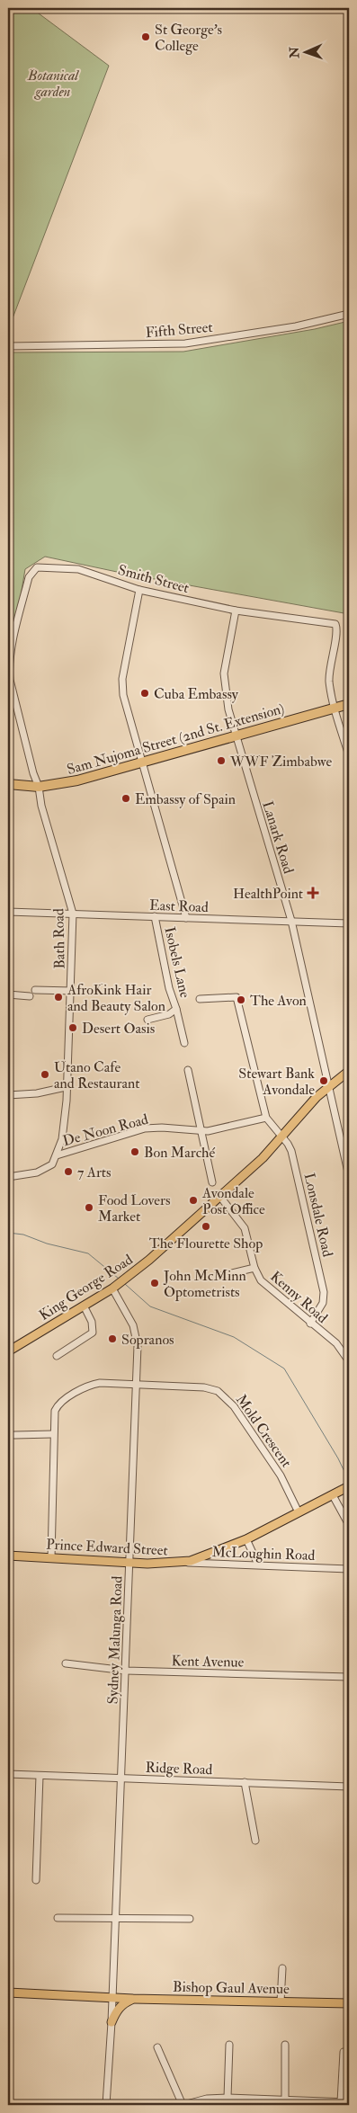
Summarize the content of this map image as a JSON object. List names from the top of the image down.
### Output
{
  "streets": {
    "highway": ["Sam Nujoma Street (2nd St. Extension)"],
    "main road": ["King George Road", "Prince Edward Street", "Bishop Gaul Avenue"],
    "street": [
      "Fifth Street",
      "Smith Street",
      "Lanark Road",
      "East Road",
      "Bath Road",
      "Isobels Lane",
      "De Noon Road",
      "Lonsdale Road",
      "Kenny Road",
      "Mold Crescent",
      "McLoughin Road",
      "Sydney Malunga Road",
      "Kent Avenue",
      "Ridge Road"
    ]
  },
  "crossings": [
    ["Smith Street", "Sam Nujoma Street (2nd St. Extension)"],
    ["Smith Street", "Lanark Road"],
    ["Smith Street", "Bath Road"],
    ["Sam Nujoma Street (2nd St. Extension)", "Lanark Road"],
    ["Sam Nujoma Street (2nd St. Extension)", "Bath Road"],
    ["Lanark Road", "East Road"],
    ["Lanark Road", "King George Road"],
    ["East Road", "Bath Road"],
    ["East Road", "Isobels Lane"],
    ["Bath Road", "De Noon Road"],
    ["De Noon Road", "Lonsdale Road"],
    ["Lonsdale Road", "King George Road"],
    ["Lonsdale Road", "Kenny Road"],
    ["King George Road", "Kenny Road"],
    ["King George Road", "Sydney Malunga Road"],
    ["Mold Crescent", "Prince Edward Street"],
    ["Mold Crescent", "Sydney Malunga Road"],
    ["Prince Edward Street", "McLoughin Road"],
    ["Prince Edward Street", "Sydney Malunga Road"],
    ["Sydney Malunga Road", "Kent Avenue"],
    ["Sydney Malunga Road", "Ridge Road"],
    ["Sydney Malunga Road", "Bishop Gaul Avenue"]
  ],
  "parks": ["Botanical garden"],
  "places": {
    "other": [
      "St George's College",
      "Cuba Embassy",
      "WWF Zimbabwe",
      "Embassy of Spain",
      "AfroKink Hair and Beauty Salon",
      "The Avon",
      "Desert Oasis",
      "Utano Cafe and Restaurant",
      "Stewart Bank Avondale",
      "Bon Marché",
      "7 Arts",
      "Avondale Post Office",
      "Food Lovers Market",
      "The Flourette Shop",
      "John McMinn Optometrists",
      "Sopranos"
    ],
    "health": ["HealthPoint"]
  },
  "north": "left"
}
